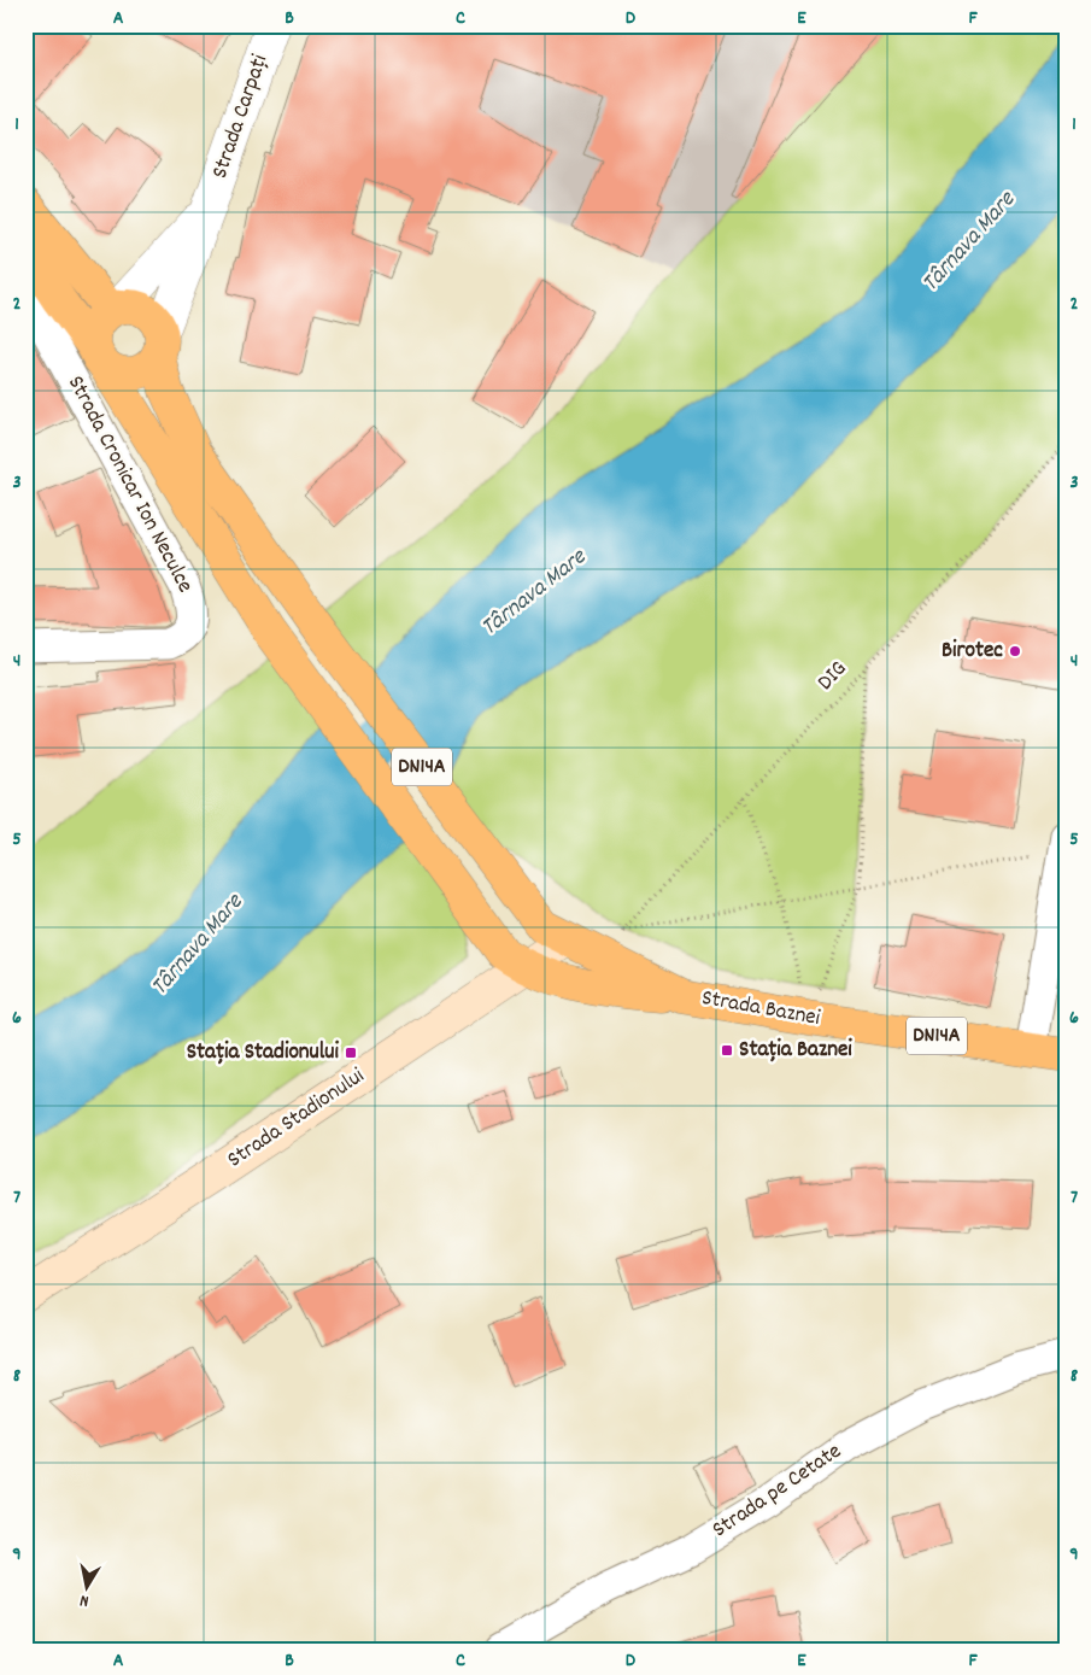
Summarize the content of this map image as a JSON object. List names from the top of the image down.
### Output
{
  "streets": {
    "main road": ["DN14A", "Strada Baznei", "Strada Stadionului"],
    "street": ["Strada Carpați", "Strada Cronicar Ion Neculce", "Strada pe Cetate"],
    "path": ["DIG"]
  },
  "crossings": [
    ["Strada Carpați", "DN14A"],
    ["DN14A", "Strada Baznei"],
    ["DN14A", "Strada Stadionului"],
    ["Strada Baznei", "Strada Stadionului"]
  ],
  "water": ["Târnava Mare"],
  "places": {
    "other": ["Birotec"],
    "transit": ["Stația Baznei", "Stația Stadionului"]
  },
  "north": "bottom",
  "grid": {
    "columns": [
      "A",
      "B",
      "C",
      "D",
      "E",
      "F"
    ],
    "rows": [
      "1",
      "2",
      "3",
      "4",
      "5",
      "6",
      "7",
      "8",
      "9"
    ]
  }
}
